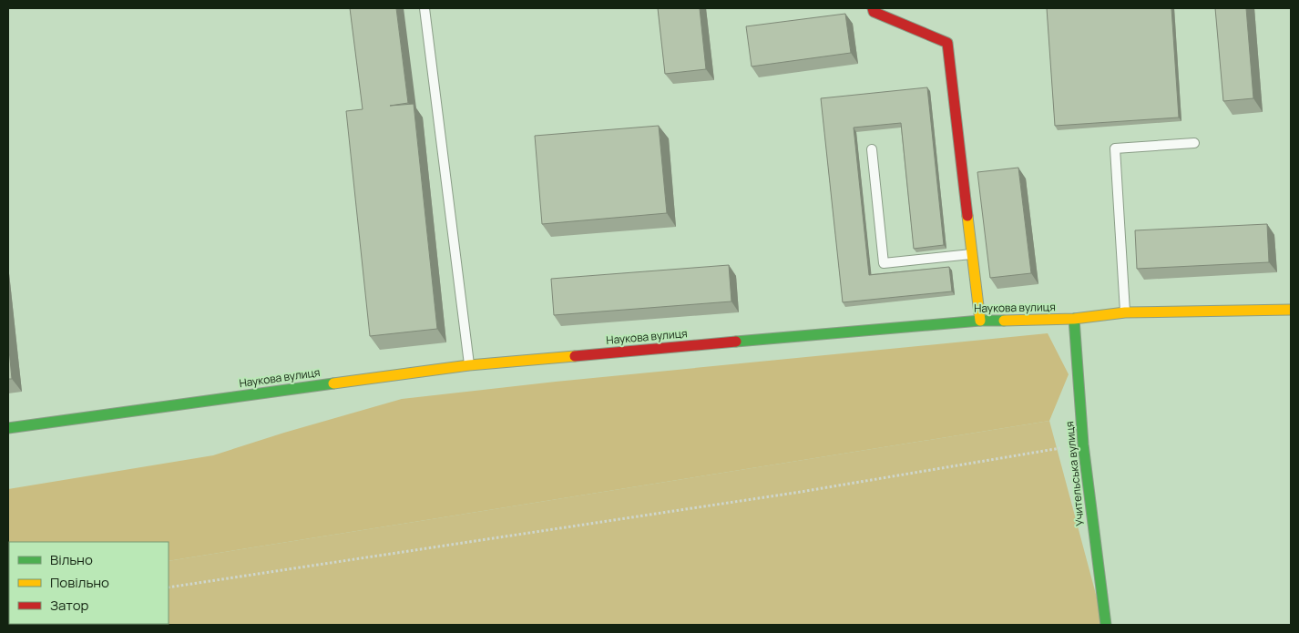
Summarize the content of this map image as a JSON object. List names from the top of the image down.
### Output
{
  "streets": {
    "street": ["Наукова вулиця", "Учительська вулиця"]
  },
  "crossings": [
    ["Наукова вулиця", "Учительська вулиця"]
  ],
  "legend": ["Вільно", "Повільно", "Затор"]
}
